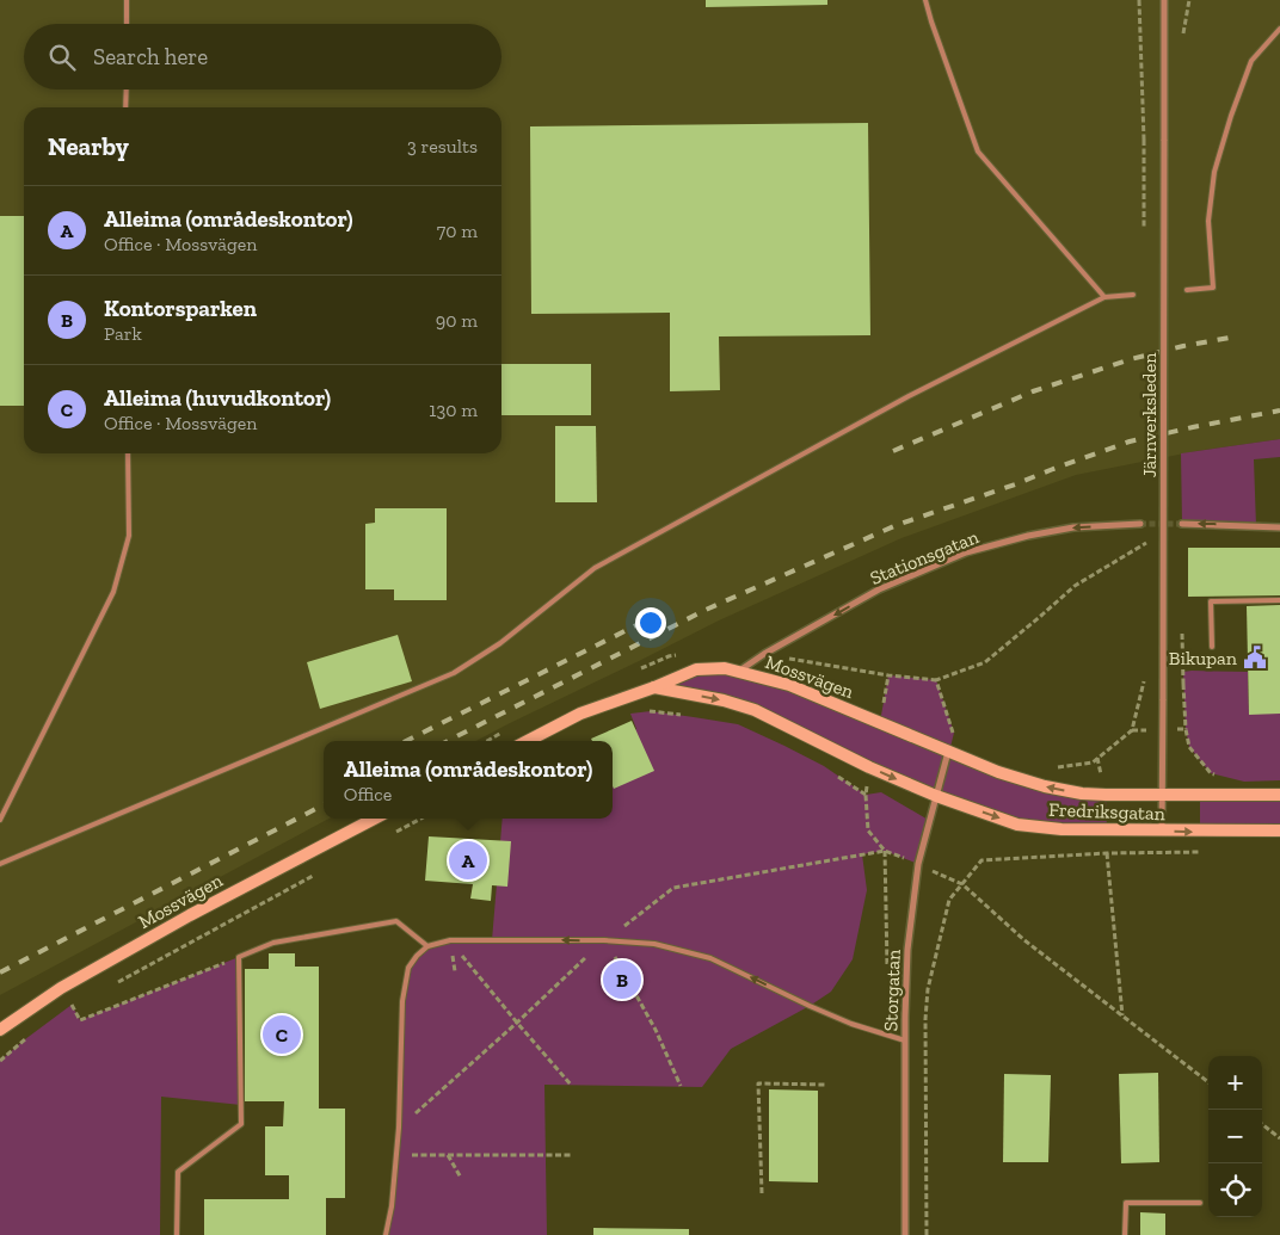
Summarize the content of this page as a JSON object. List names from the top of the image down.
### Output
{
  "streets": {
    "street": [
      "Järnverksleden",
      "Stationsgatan",
      "Mossvägen",
      "Fredriksgatan",
      "Storgatan"
    ]
  },
  "crossings": [
    ["Järnverksleden", "Fredriksgatan"],
    ["Stationsgatan", "Mossvägen"],
    ["Mossvägen", "Fredriksgatan"],
    ["Mossvägen", "Storgatan"],
    ["Fredriksgatan", "Storgatan"]
  ],
  "one_way": ["Stationsgatan"],
  "places": {
    "public building": ["Bikupan"]
  },
  "page": {
    "search": "Search here",
    "heading": ["Nearby", "3 results"],
    "list": [
      {
        "mark": "A",
        "name": "Alleima (områdeskontor)",
        "note": "Office · Mossvägen",
        "value": "70 m"
      },
      {
        "mark": "B",
        "name": "Kontorsparken",
        "note": "Park",
        "value": "90 m"
      },
      {
        "mark": "C",
        "name": "Alleima (huvudkontor)",
        "note": "Office · Mossvägen",
        "value": "130 m"
      }
    ],
    "popup": ["Alleima (områdeskontor)", "Office"],
    "pins": ["A", "B", "C"],
    "map_buttons": ["+", "−"]
  }
}
